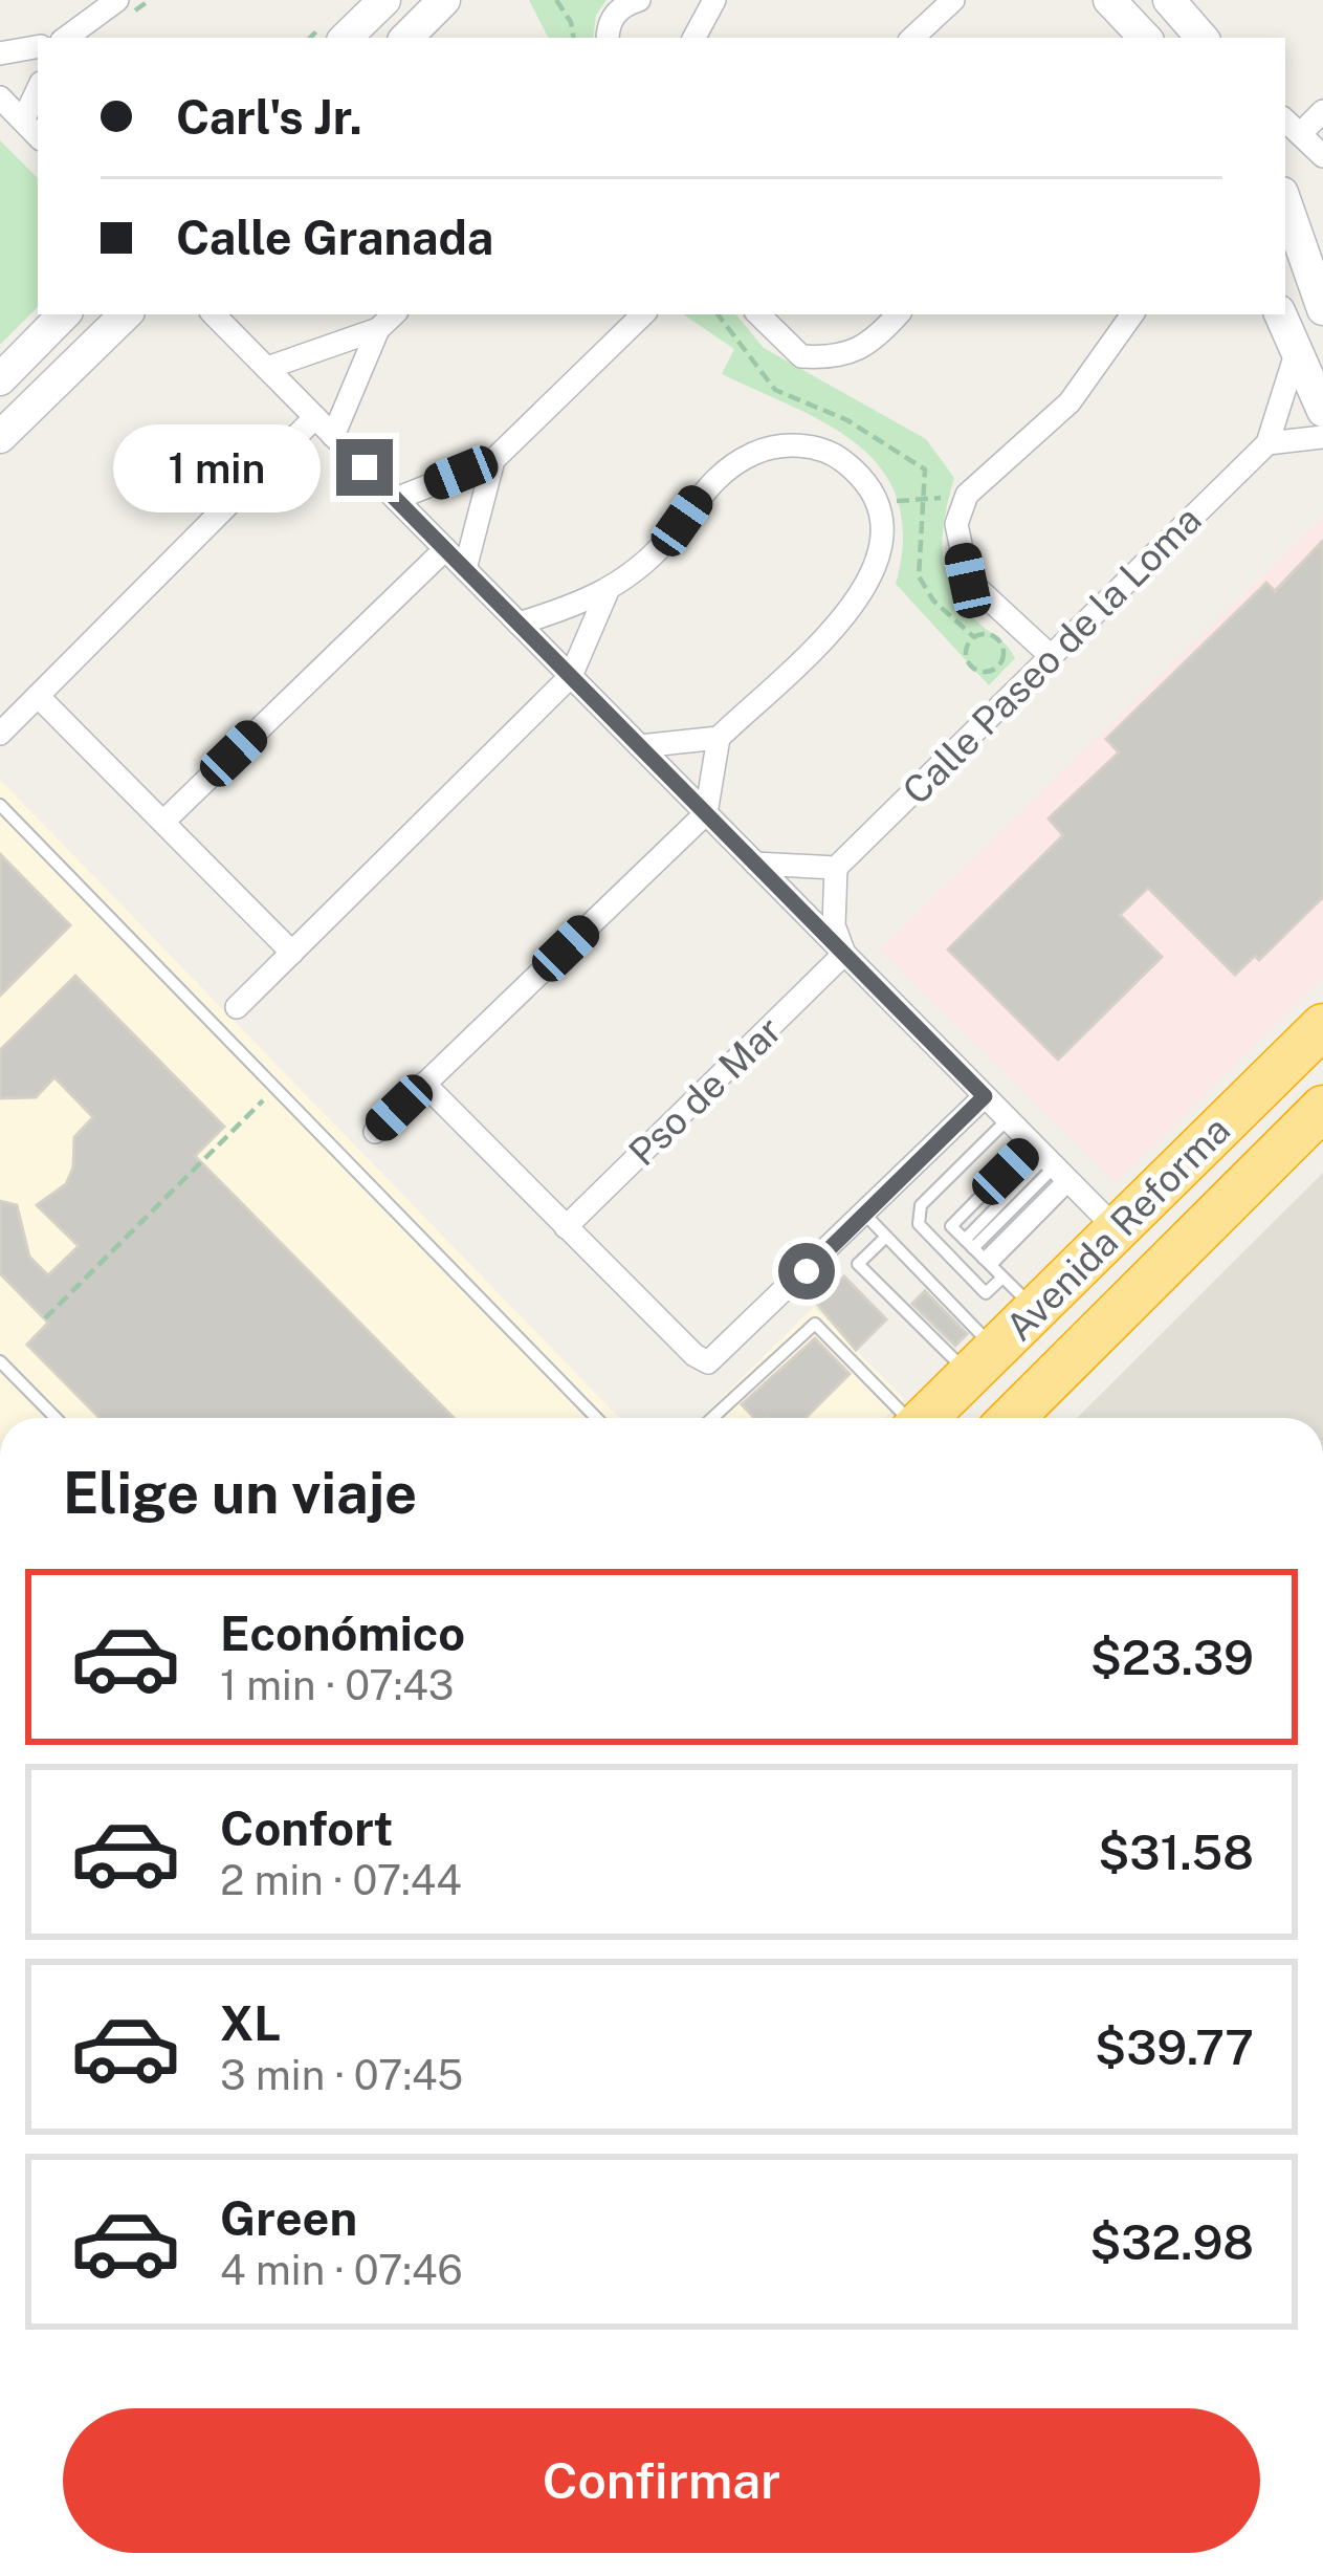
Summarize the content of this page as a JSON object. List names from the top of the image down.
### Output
{
  "streets": {
    "highway": ["Avenida Reforma"],
    "street": ["Calle Paseo de la Loma", "Pso de Mar"]
  },
  "page": {
    "banner": ["Carl's Jr.", "Calle Granada"],
    "bubble": "1 min",
    "heading": "Elige un viaje",
    "list": [
      {
        "name": "Económico",
        "note": "1 min · 07:43",
        "value": "$23.39"
      },
      {
        "name": "Confort",
        "note": "2 min · 07:44",
        "value": "$31.58"
      },
      {
        "name": "XL",
        "note": "3 min · 07:45",
        "value": "$39.77"
      },
      {
        "name": "Green",
        "note": "4 min · 07:46",
        "value": "$32.98"
      }
    ],
    "buttons": "Confirmar"
  }
}
